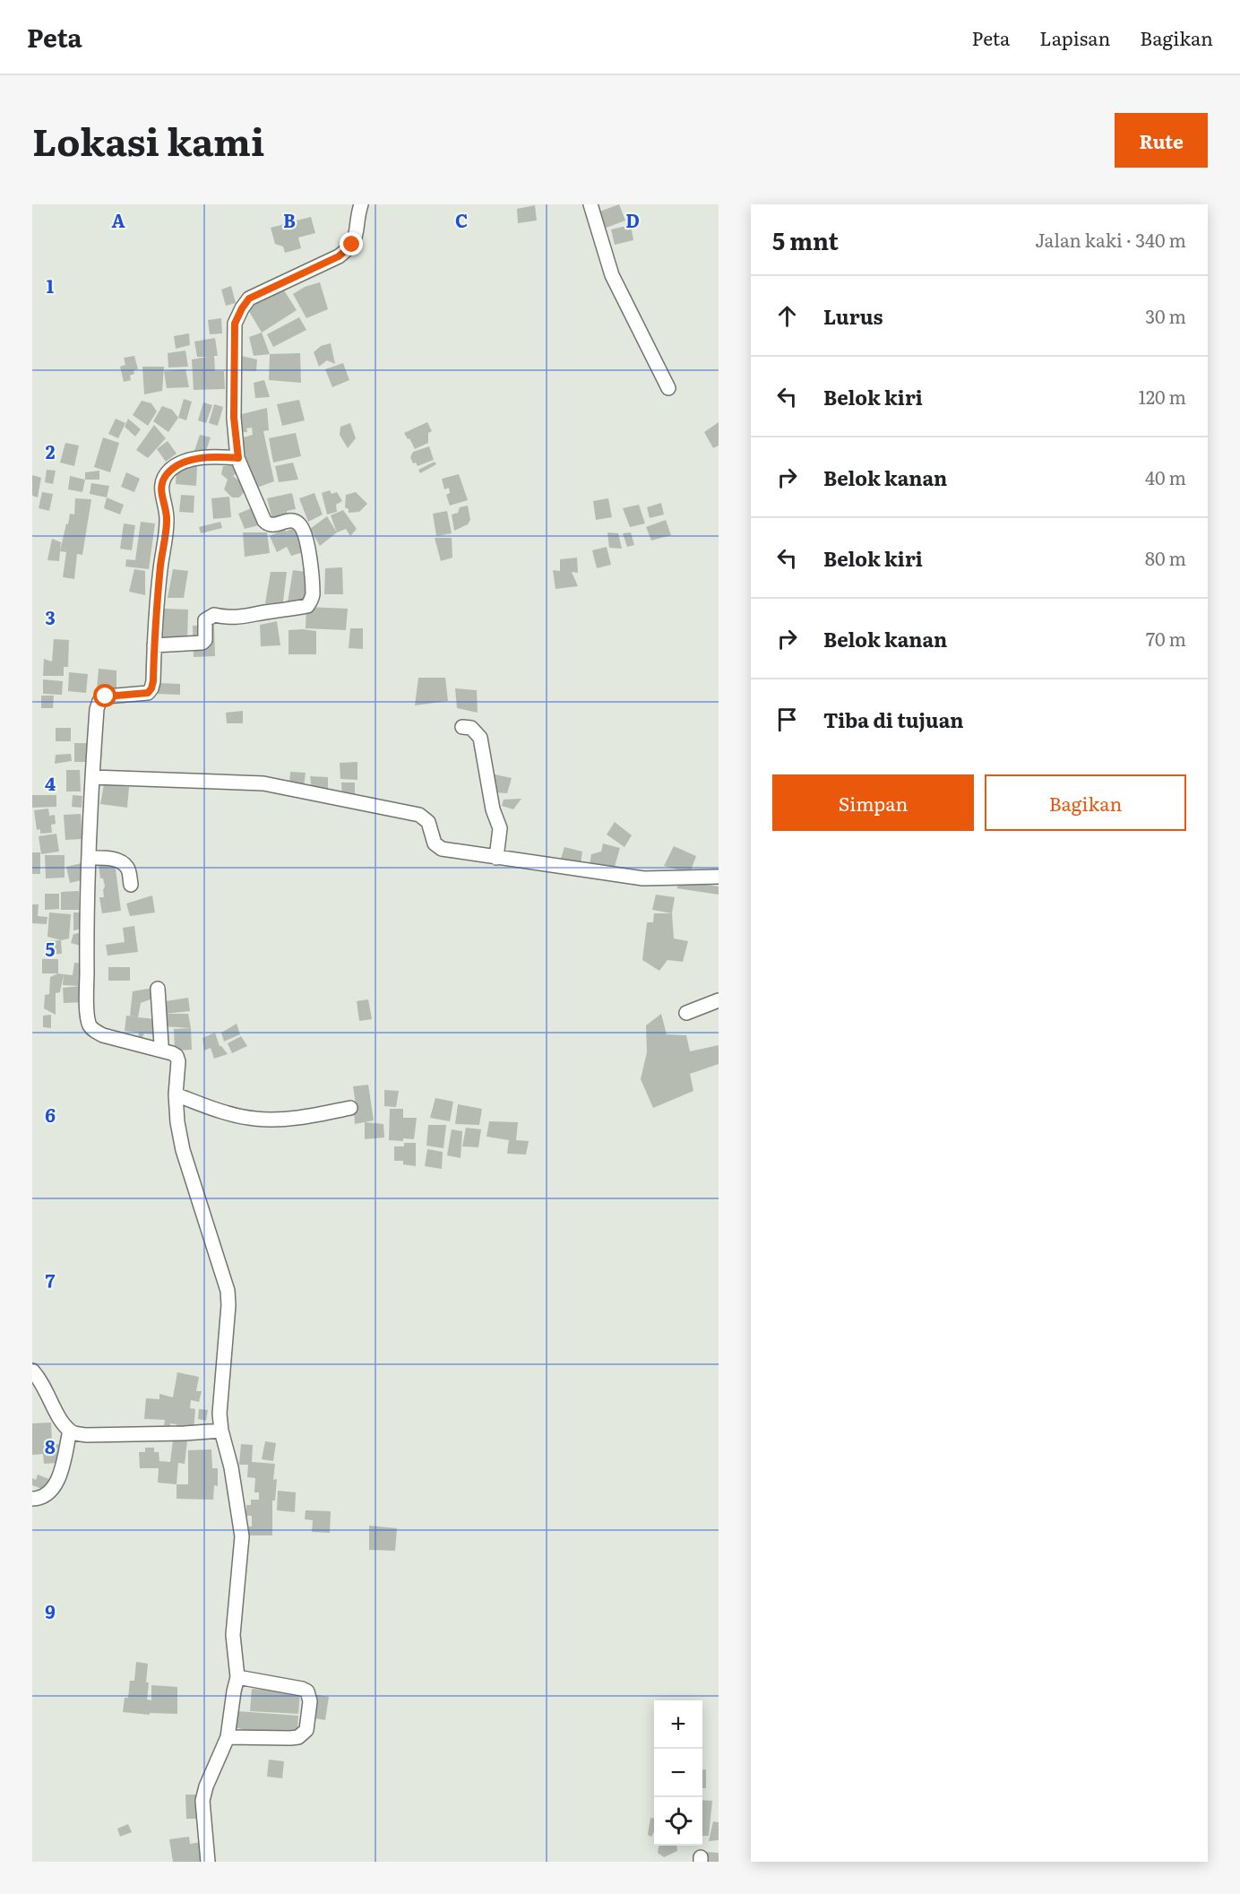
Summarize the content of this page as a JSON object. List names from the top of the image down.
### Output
{
  "page": {
    "header": "Peta",
    "nav": ["Peta", "Lapisan", "Bagikan"],
    "title": "Lokasi kami",
    "buttons": [
      "Rute",
      ["Simpan", "Bagikan"]
    ],
    "heading": ["5 mnt", "Jalan kaki · 340 m"],
    "list": [
      ["Lurus", "30 m"],
      ["Belok kiri", "120 m"],
      ["Belok kanan", "40 m"],
      ["Belok kiri", "80 m"],
      ["Belok kanan", "70 m"],
      "Tiba di tujuan"
    ],
    "map_buttons": ["+", "−"]
  },
  "grid": {
    "columns": [
      "A",
      "B",
      "C",
      "D"
    ],
    "rows": [
      "1",
      "2",
      "3",
      "4",
      "5",
      "6",
      "7",
      "8",
      "9"
    ]
  }
}
